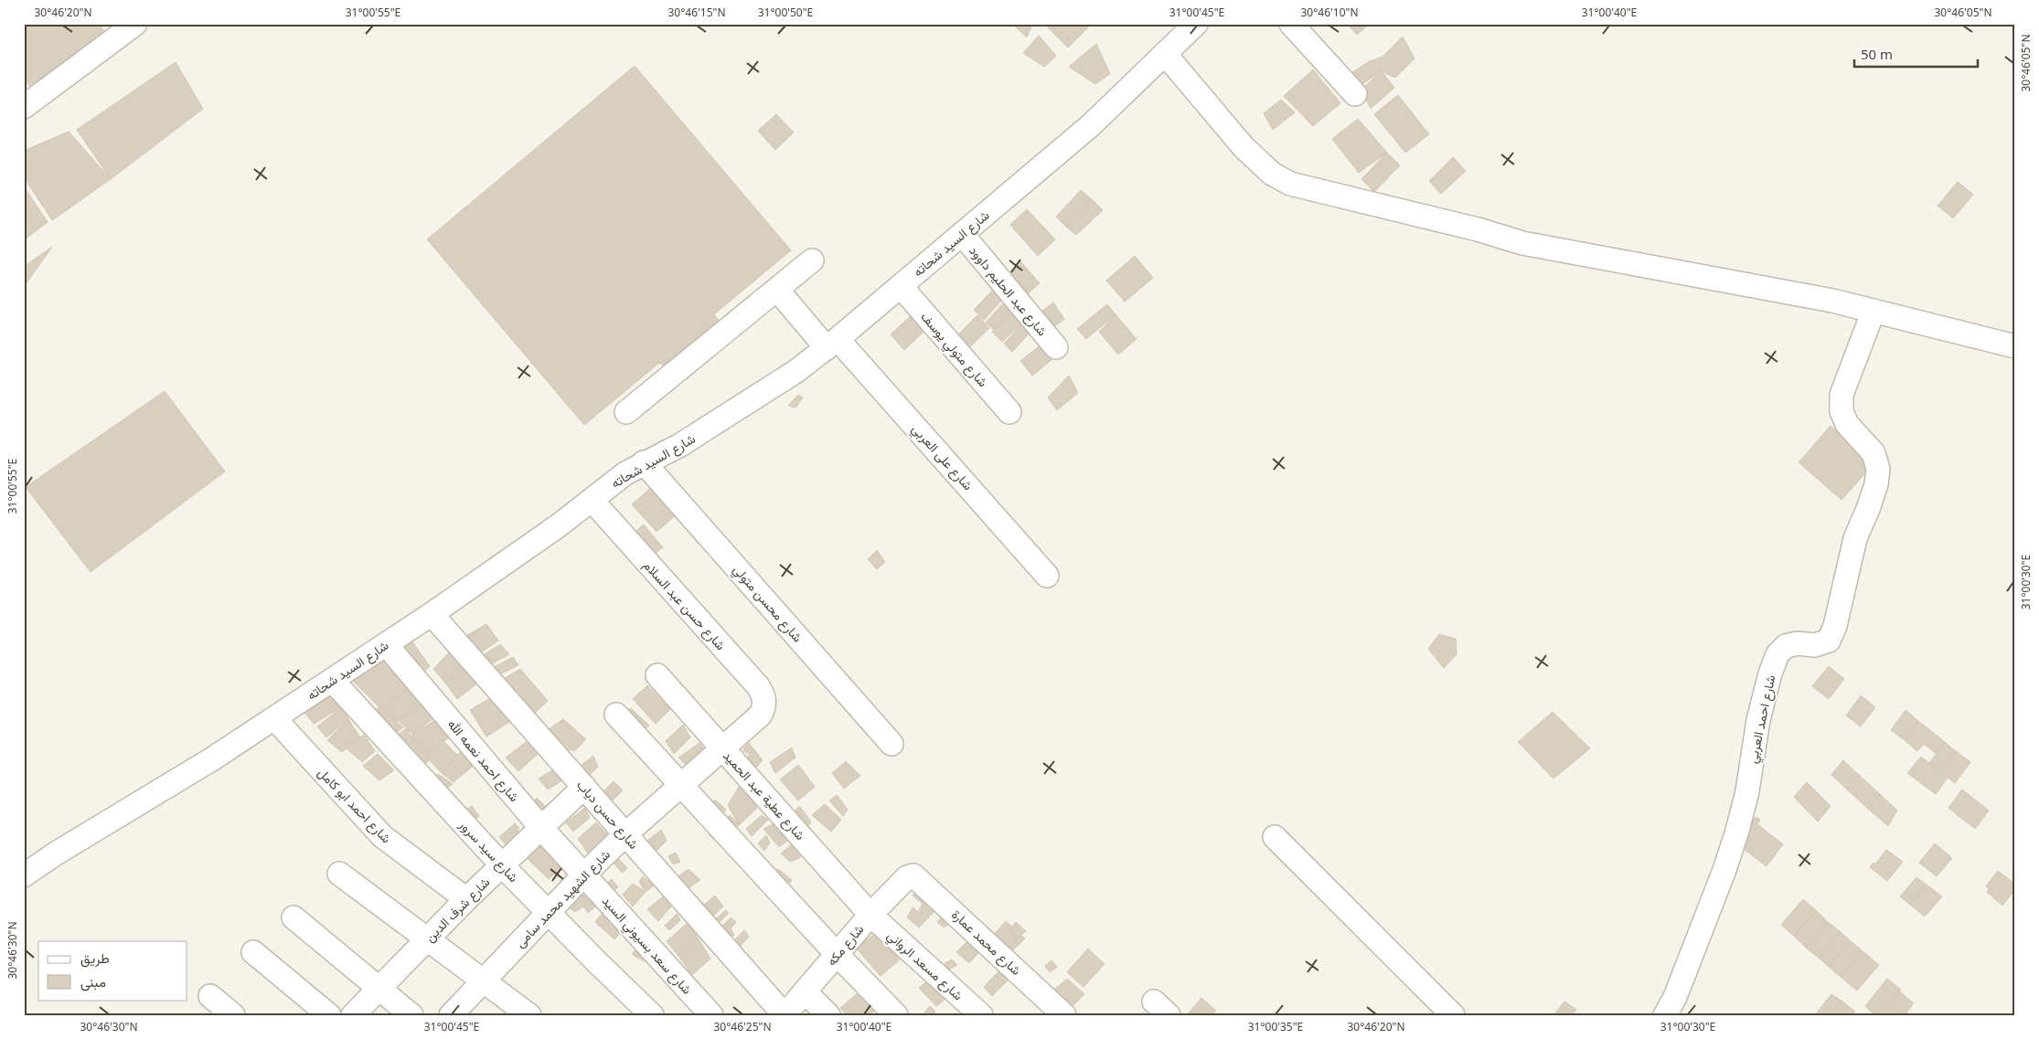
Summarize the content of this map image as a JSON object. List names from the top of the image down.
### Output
{
  "streets": {
    "street": [
      "شارع السيد شحاته",
      "شارع عبد الحليم داوود",
      "شارع متولي يوسف",
      "شارع على العربي",
      "شارع محسن متولي",
      "شارع حسن عبد السلام",
      "شارع احمد العربي",
      "شارع احمد نعمه الله",
      "شارع عطية عبد الحميد",
      "شارع احمد ابو كامل",
      "شارع حسن دياب",
      "شارع سيد سرور",
      "شارع الشهيد محمد سامى",
      "شارع شرف الدين",
      "شارع محمد عمارة",
      "شارع سعد بسيوني السيد",
      "شارع مكه",
      "شارع مسعد الرواني"
    ]
  },
  "crossings": [
    ["شارع السيد شحاته", "شارع عبد الحليم داوود"],
    ["شارع السيد شحاته", "شارع متولي يوسف"],
    ["شارع السيد شحاته", "شارع على العربي"],
    ["شارع السيد شحاته", "شارع محسن متولي"],
    ["شارع السيد شحاته", "شارع حسن عبد السلام"],
    ["شارع السيد شحاته", "شارع احمد نعمه الله"],
    ["شارع السيد شحاته", "شارع احمد ابو كامل"],
    ["شارع السيد شحاته", "شارع حسن دياب"],
    ["شارع السيد شحاته", "شارع سيد سرور"],
    ["شارع حسن عبد السلام", "شارع الشهيد محمد سامى"],
    ["شارع احمد نعمه الله", "شارع الشهيد محمد سامى"],
    ["شارع احمد نعمه الله", "شارع شرف الدين"],
    ["شارع احمد نعمه الله", "شارع سعد بسيوني السيد"],
    ["شارع عطية عبد الحميد", "شارع الشهيد محمد سامى"],
    ["شارع عطية عبد الحميد", "شارع مكه"],
    ["شارع عطية عبد الحميد", "شارع مسعد الرواني"],
    ["شارع احمد ابو كامل", "شارع شرف الدين"],
    ["شارع حسن دياب", "شارع الشهيد محمد سامى"],
    ["شارع حسن دياب", "شارع شرف الدين"],
    ["شارع حسن دياب", "شارع مكه"],
    ["شارع سيد سرور", "شارع الشهيد محمد سامى"],
    ["شارع سيد سرور", "شارع شرف الدين"],
    ["شارع الشهيد محمد سامى", "شارع سعد بسيوني السيد"],
    ["شارع محمد عمارة", "شارع مكه"],
    ["شارع مكه", "شارع مسعد الرواني"]
  ],
  "legend": ["طريق", "مبنى"],
  "scale_bar": "50 m",
  "coordinates": [
    "30°46'20\"N",
    "31°00'55\"E",
    "30°46'15\"N",
    "31°00'50\"E",
    "31°00'45\"E",
    "30°46'10\"N",
    "31°00'40\"E",
    "30°46'05\"N",
    "31°00'30\"E",
    "30°46'30\"N",
    "30°46'25\"N",
    "31°00'35\"E"
  ]
}
